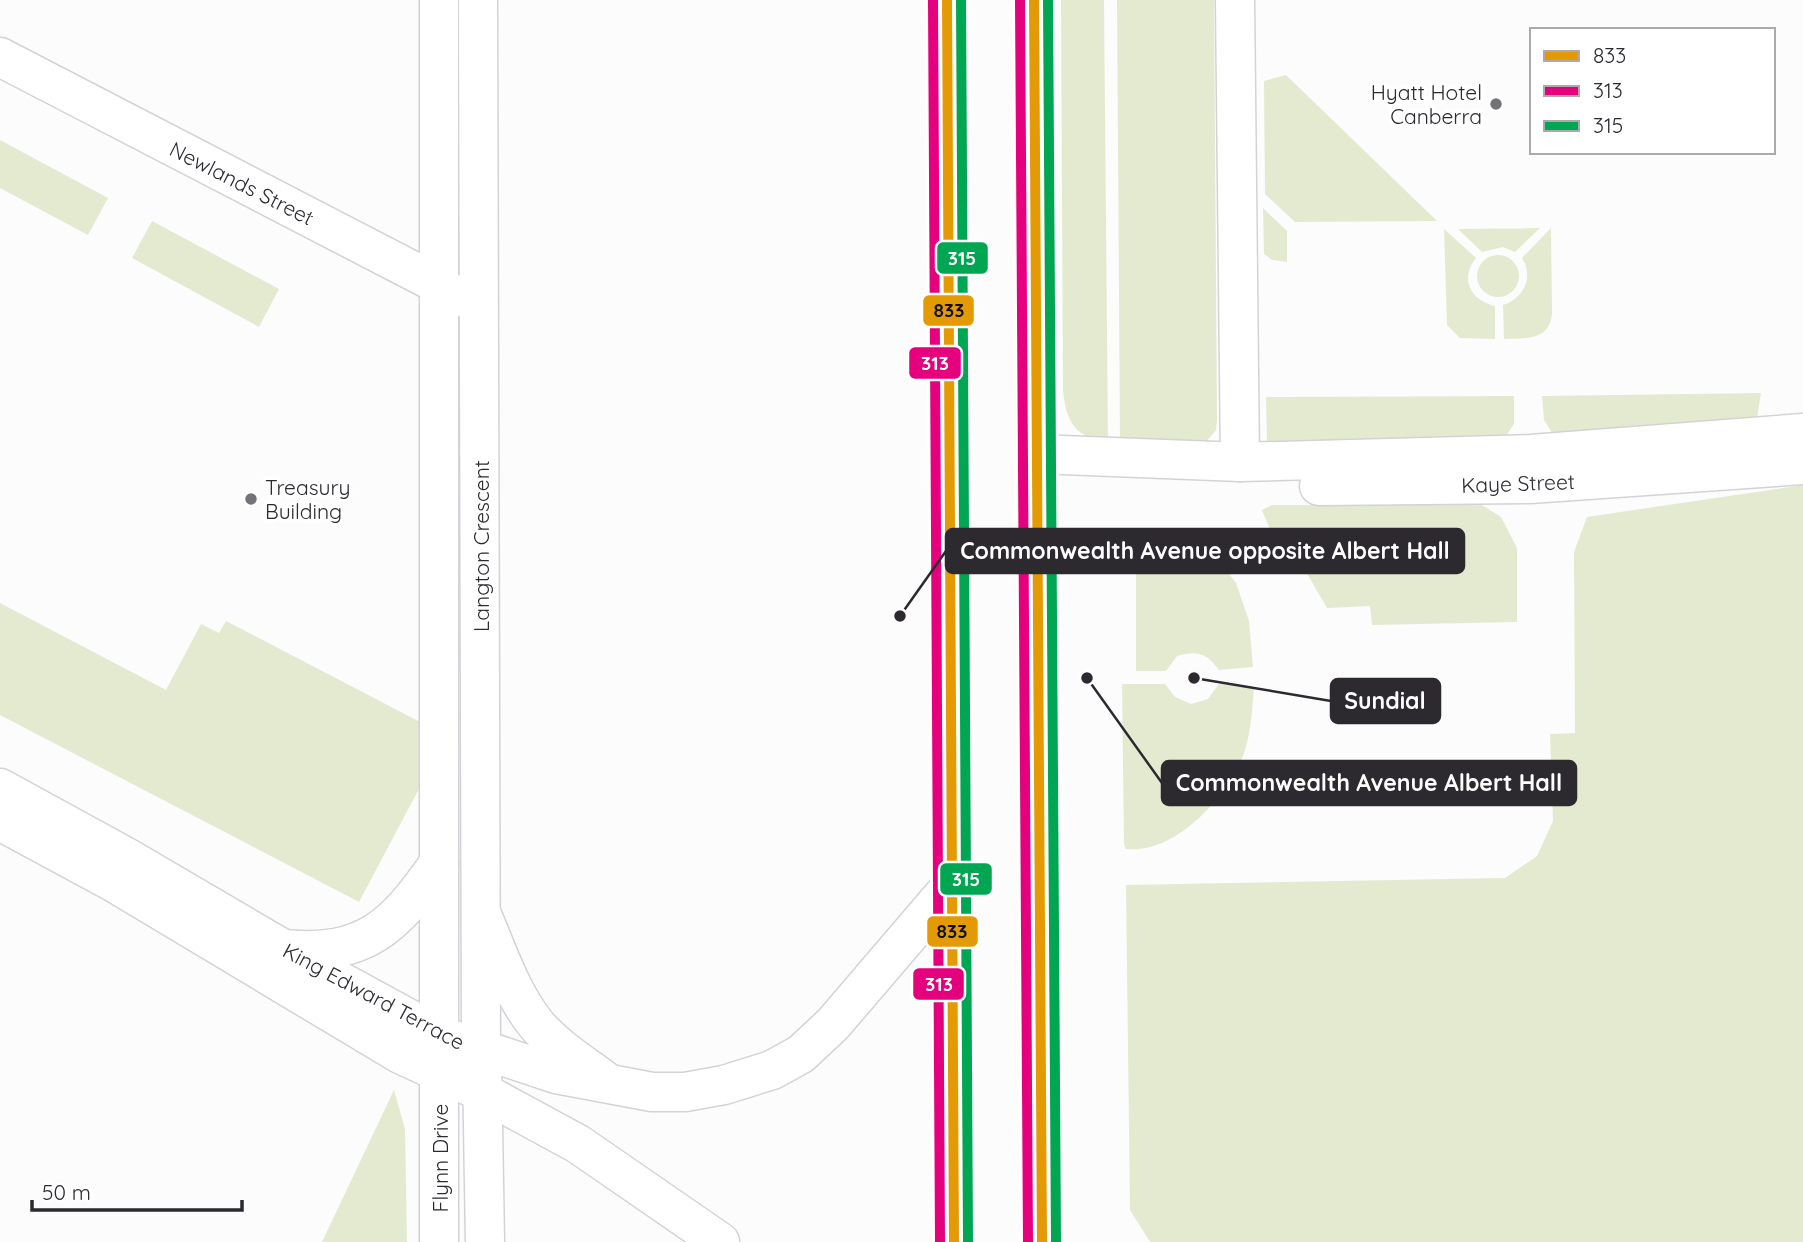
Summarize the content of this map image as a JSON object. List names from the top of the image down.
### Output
{
  "streets": {
    "main road": [
      "Newlands Street",
      "Kaye Street",
      "Langton Crescent",
      "King Edward Terrace",
      "Flynn Drive"
    ]
  },
  "crossings": [
    ["Newlands Street", "Langton Crescent"],
    ["Langton Crescent", "King Edward Terrace"],
    ["Langton Crescent", "Flynn Drive"],
    ["King Edward Terrace", "Flynn Drive"]
  ],
  "places": [
    "Hyatt Hotel Canberra",
    "Treasury Building",
    "Commonwealth Avenue opposite Albert Hall",
    "Commonwealth Avenue Albert Hall",
    "Sundial"
  ],
  "lines": ["transit line 833", "transit line 313", "transit line 315"],
  "legend": ["833", "313", "315"],
  "scale_bar": "50 m"
}
